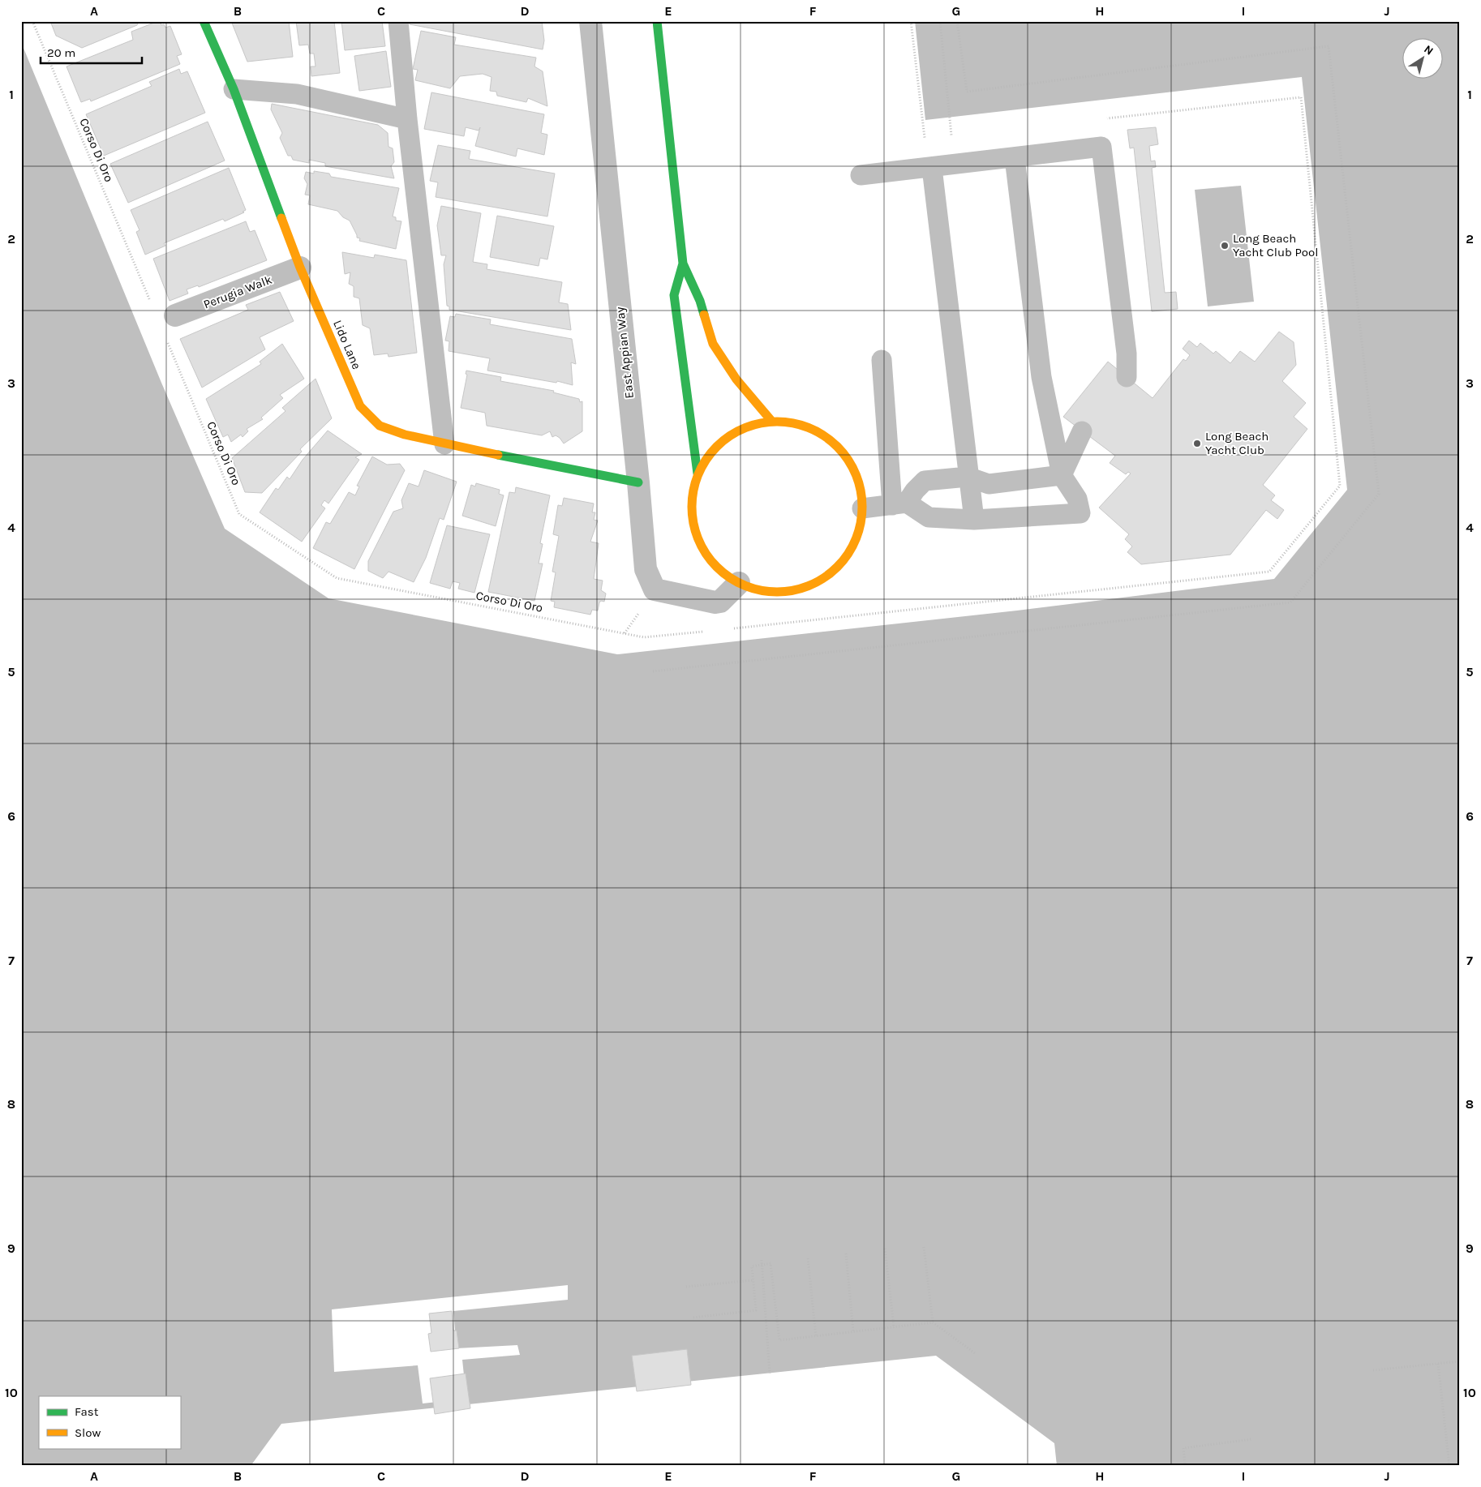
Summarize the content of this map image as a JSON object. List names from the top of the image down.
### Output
{
  "streets": {
    "main road": ["Lido Lane"],
    "street": ["Perugia Walk", "East Appian Way"],
    "path": ["Corso Di Oro"]
  },
  "crossings": [
    ["Perugia Walk", "Lido Lane"],
    ["Lido Lane", "East Appian Way"]
  ],
  "places": ["Long Beach Yacht Club Pool", "Long Beach Yacht Club"],
  "legend": ["Fast", "Slow"],
  "scale_bar": "20 m",
  "north": "top right",
  "grid": {
    "columns": [
      "A",
      "B",
      "C",
      "D",
      "E",
      "F",
      "G",
      "H",
      "I",
      "J"
    ],
    "rows": [
      "1",
      "2",
      "3",
      "4",
      "5",
      "6",
      "7",
      "8",
      "9",
      "10"
    ]
  }
}
